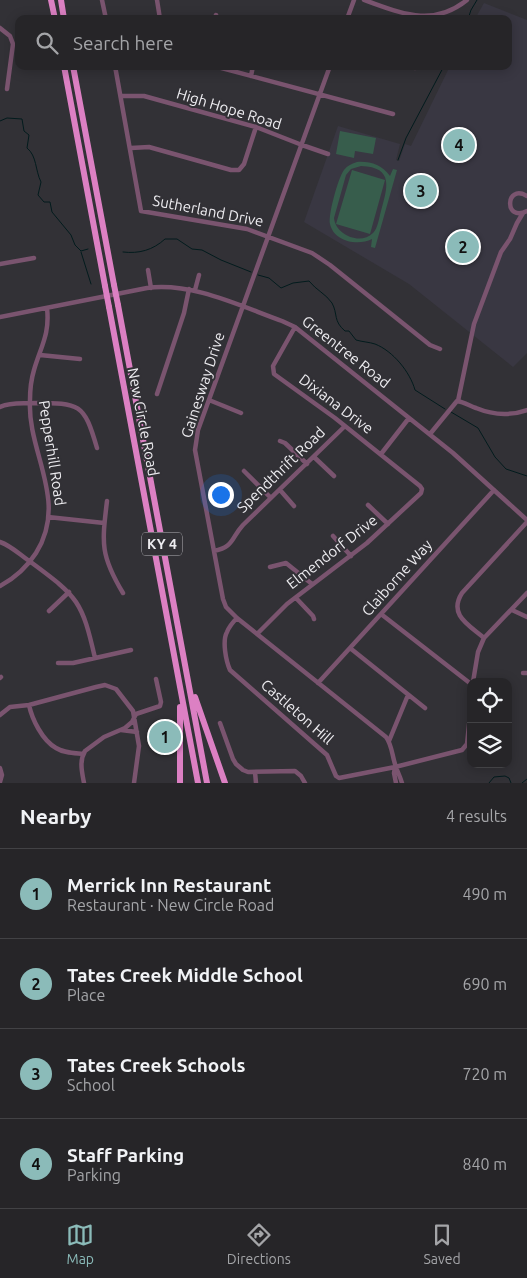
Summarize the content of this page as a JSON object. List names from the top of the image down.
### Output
{
  "streets": {
    "highway": ["New Circle Road", "KY 4"],
    "street": [
      "High Hope Road",
      "Sutherland Drive",
      "Greentree Road",
      "Gainesway Drive",
      "Dixiana Drive",
      "Pepperhill Road",
      "Spendthrift Road",
      "Elmendorf Drive",
      "Claiborne Way",
      "Castleton Hill"
    ]
  },
  "crossings": [
    ["High Hope Road", "Sutherland Drive"],
    ["High Hope Road", "Gainesway Drive"],
    ["Sutherland Drive", "Gainesway Drive"],
    ["Greentree Road", "Gainesway Drive"],
    ["Greentree Road", "Dixiana Drive"],
    ["Greentree Road", "Pepperhill Road"],
    ["Greentree Road", "Claiborne Way"],
    ["Gainesway Drive", "Spendthrift Road"],
    ["Gainesway Drive", "Elmendorf Drive"],
    ["Gainesway Drive", "Claiborne Way"],
    ["Gainesway Drive", "Castleton Hill"],
    ["Dixiana Drive", "Spendthrift Road"],
    ["Dixiana Drive", "Elmendorf Drive"]
  ],
  "page": {
    "search": "Search here",
    "pins": [
      "4",
      "3",
      "2",
      "1"
    ],
    "heading": ["Nearby", "4 results"],
    "list": [
      {
        "mark": "1",
        "name": "Merrick Inn Restaurant",
        "note": "Restaurant · New Circle Road",
        "value": "490 m"
      },
      {
        "mark": "2",
        "name": "Tates Creek Middle School",
        "note": "Place",
        "value": "690 m"
      },
      {
        "mark": "3",
        "name": "Tates Creek Schools",
        "note": "School",
        "value": "720 m"
      },
      {
        "mark": "4",
        "name": "Staff Parking",
        "note": "Parking",
        "value": "840 m"
      }
    ],
    "nav": ["Map", "Directions", "Saved"]
  }
}
